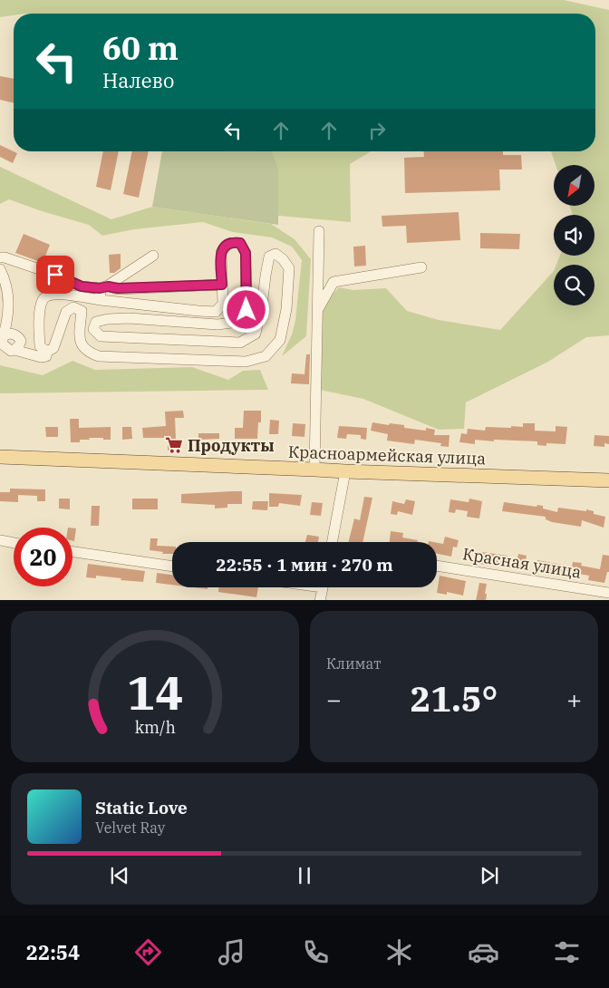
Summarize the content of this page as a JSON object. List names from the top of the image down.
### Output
{
  "streets": {
    "main road": ["Красноармейская улица"],
    "street": ["Красная улица"]
  },
  "places": {
    "supermarket": ["Продукты"]
  },
  "north": "bottom left",
  "page": {
    "turn": ["60 m", "Налево"],
    "limit": "20",
    "trip": "22:55 · 1 мин · 270 m",
    "tile": "Климат",
    "heat": ["−", "21.5°", "+"],
    "song": ["Static Love", "Velvet Ray"],
    "tabs": "22:54",
    "gauge": ["14", "km/h"]
  }
}
